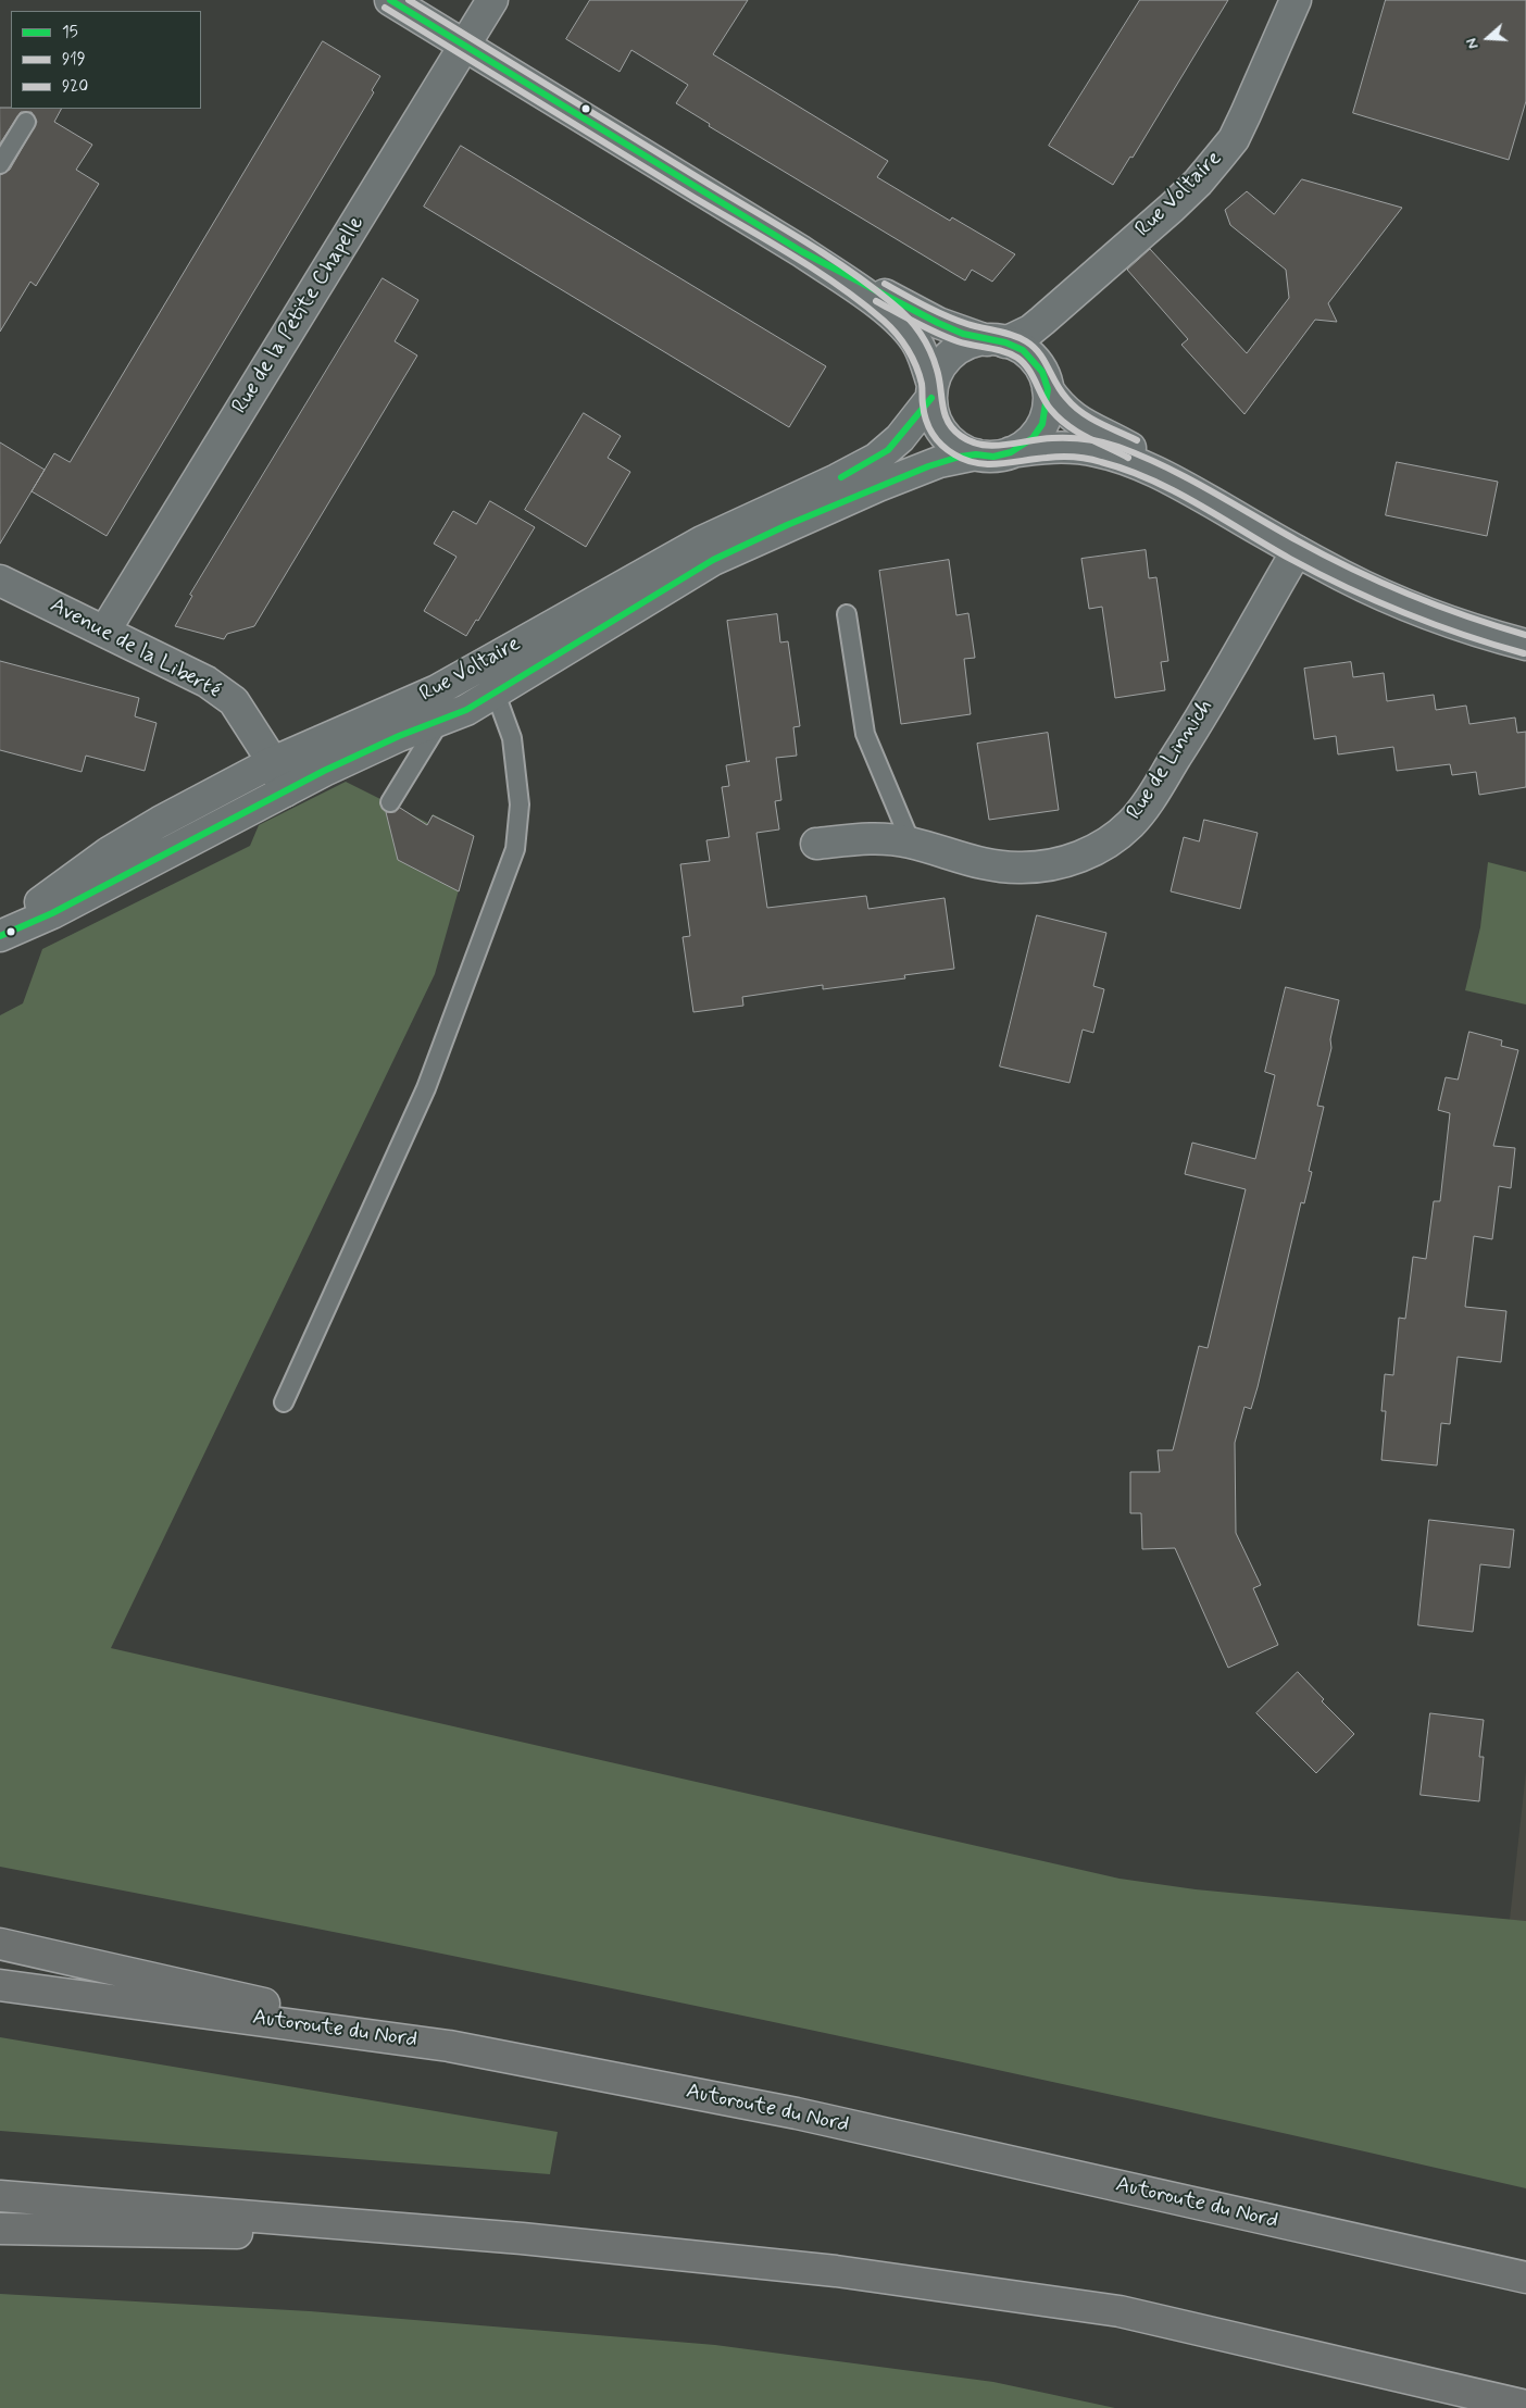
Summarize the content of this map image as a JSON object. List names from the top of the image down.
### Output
{
  "streets": {
    "highway": ["Autoroute du Nord"],
    "street": [
      "Rue Voltaire",
      "Rue de la Petite Chapelle",
      "Avenue de la Liberté",
      "Rue de Linnich"
    ]
  },
  "crossings": [
    ["Rue Voltaire", "Avenue de la Liberté"],
    ["Rue de la Petite Chapelle", "Avenue de la Liberté"]
  ],
  "lines": ["transit line 15", "transit line 920", "transit line 919"],
  "legend": ["15", "919", "920"],
  "north": "left"
}
